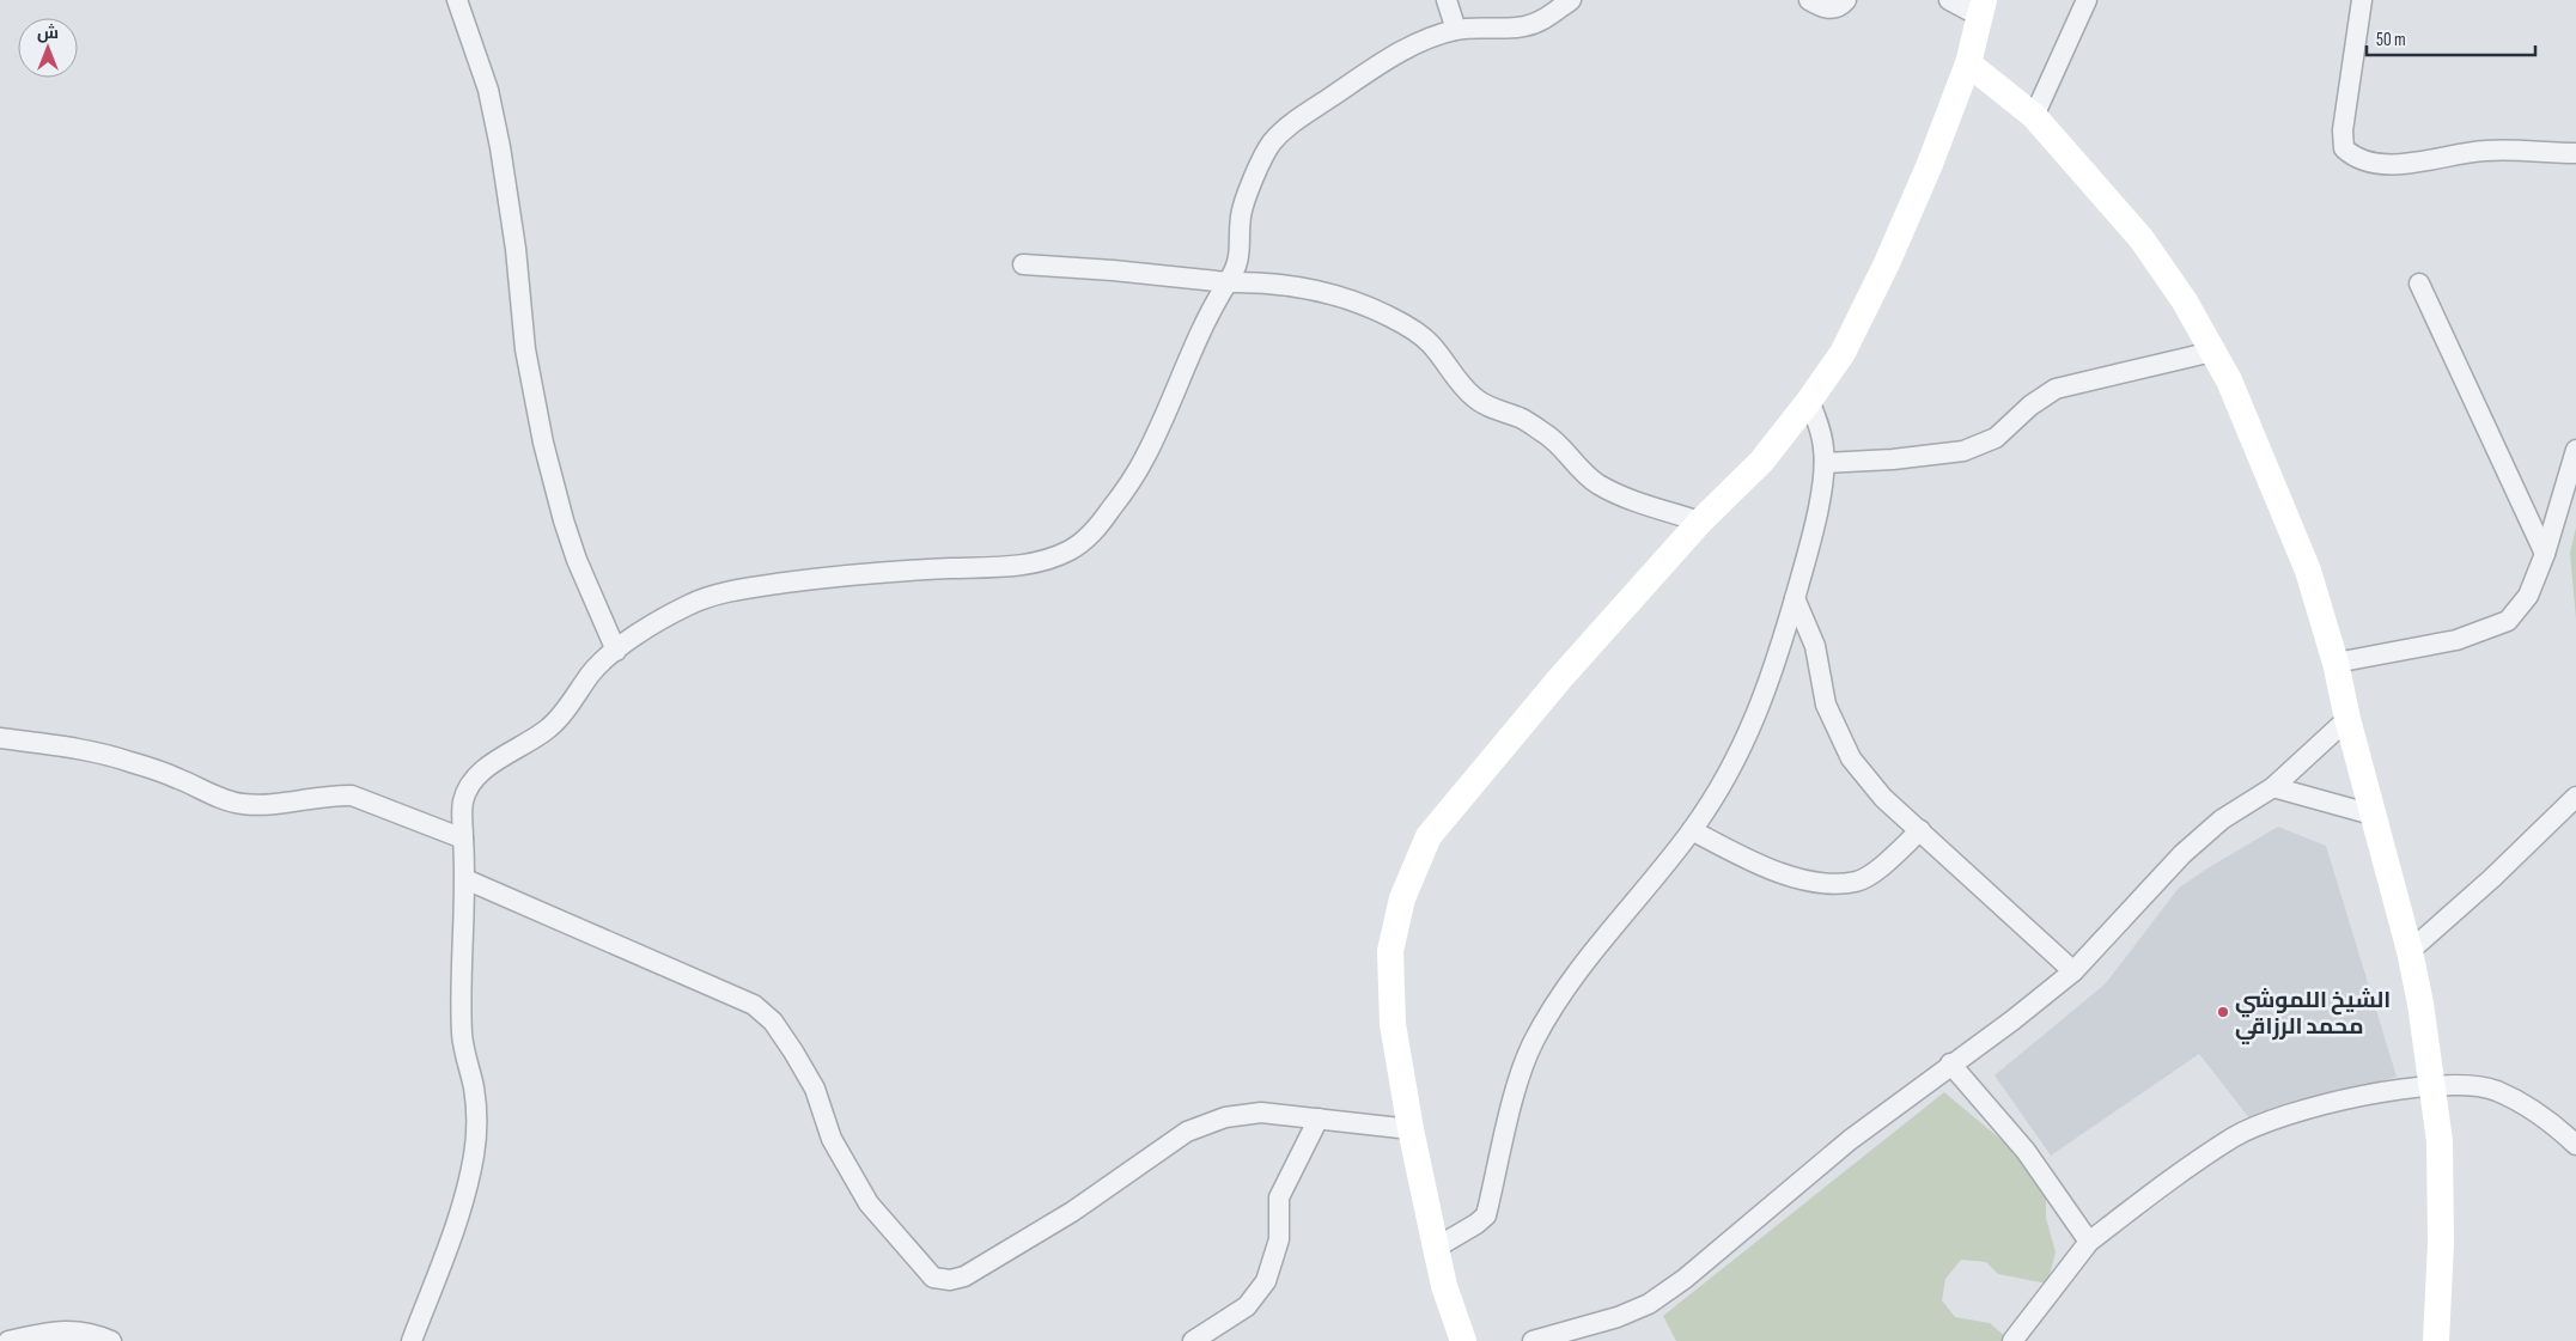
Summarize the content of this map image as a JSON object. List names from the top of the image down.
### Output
{
  "places": ["الشيخ اللموشي محمد الرزاقي"],
  "scale_bar": "50 m",
  "north": "top"
}
